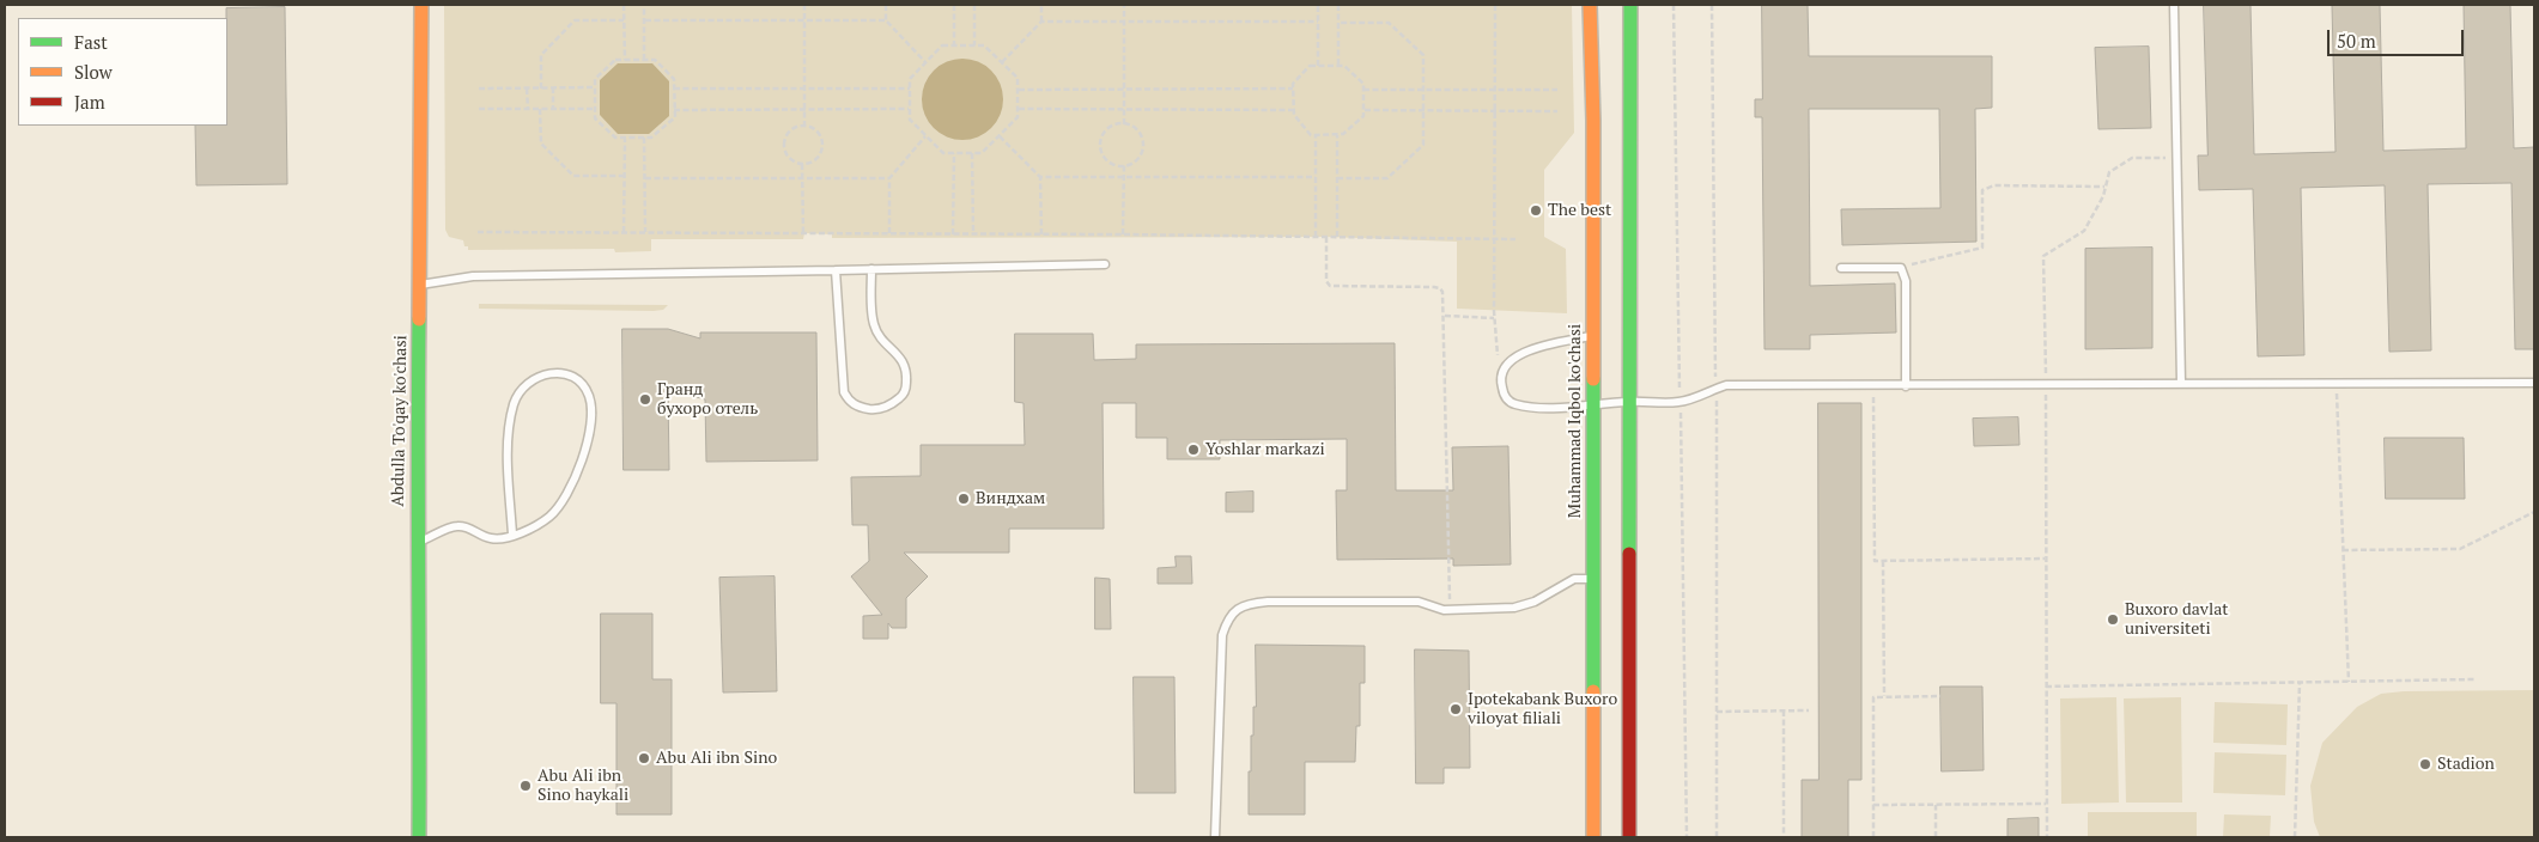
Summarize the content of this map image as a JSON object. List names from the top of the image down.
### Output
{
  "streets": {
    "main road": ["Abdulla To'qay ko'chasi", "Muhammad Iqbol ko'chasi"]
  },
  "places": [
    "The best",
    "Гранд бухоро отель",
    "Yoshlar markazi",
    "Виндхам",
    "Buxoro davlat universiteti",
    "Ipotekabank Buxoro viloyat filiali",
    "Abu Ali ibn Sino",
    "Stadion",
    "Abu Ali ibn Sino haykali"
  ],
  "legend": ["Fast", "Slow", "Jam"],
  "scale_bar": "50 m"
}
